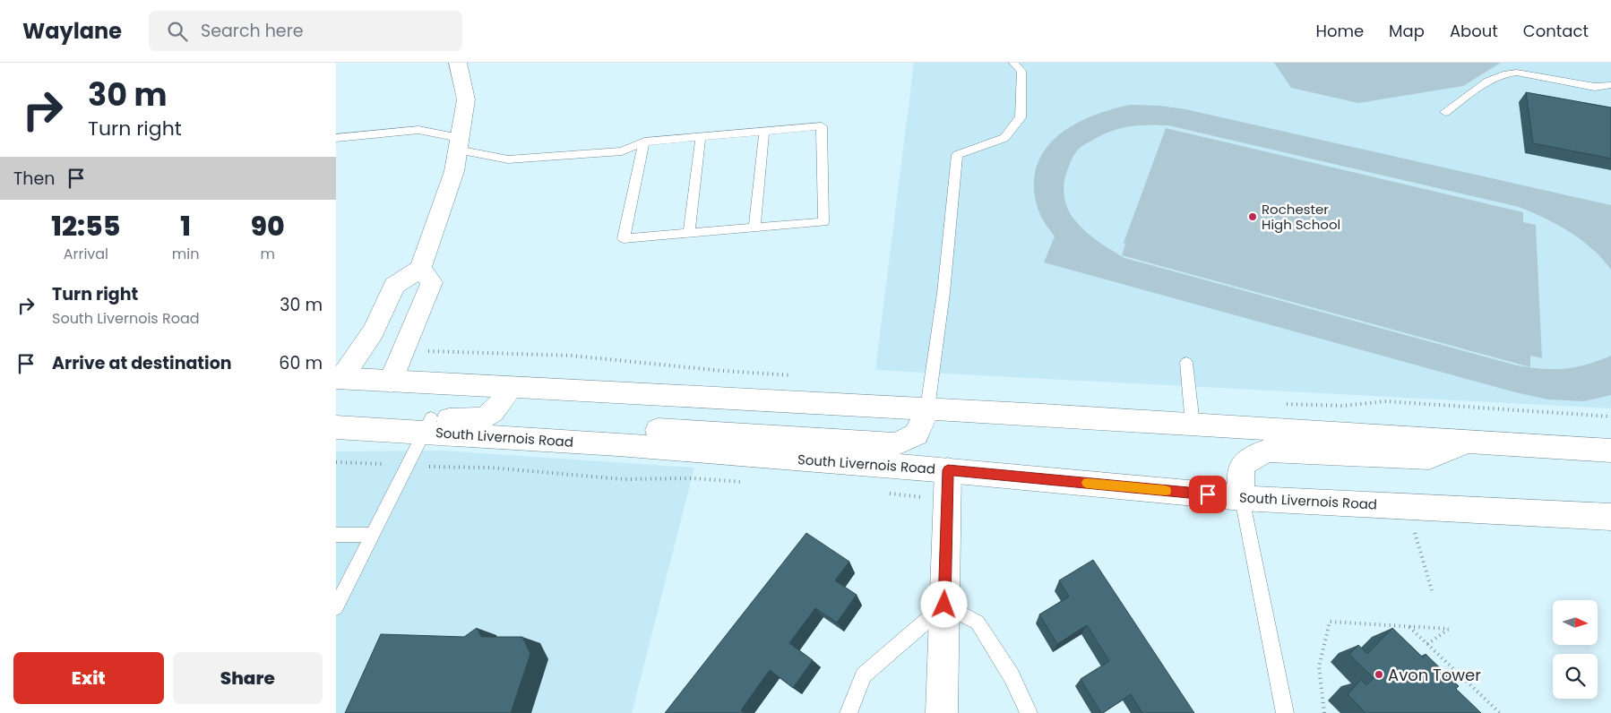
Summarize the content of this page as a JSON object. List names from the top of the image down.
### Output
{
  "streets": {
    "main road": ["South Livernois Road"]
  },
  "places": ["Rochester High School", "Avon Tower"],
  "north": "right",
  "page": {
    "header": "Waylane",
    "search": "Search here",
    "nav": [
      "Home",
      "Map",
      "About",
      "Contact"
    ],
    "turn": ["30 m", "Turn right"],
    "then": "Then",
    "eta": [
      "12:55",
      "Arrival",
      "1",
      "min",
      "90",
      "m"
    ],
    "list": [
      {
        "name": "Turn right",
        "note": "South Livernois Road",
        "value": "30 m"
      },
      {
        "name": "Arrive at destination",
        "value": "60 m"
      }
    ],
    "buttons": ["Exit", "Share"]
  }
}
